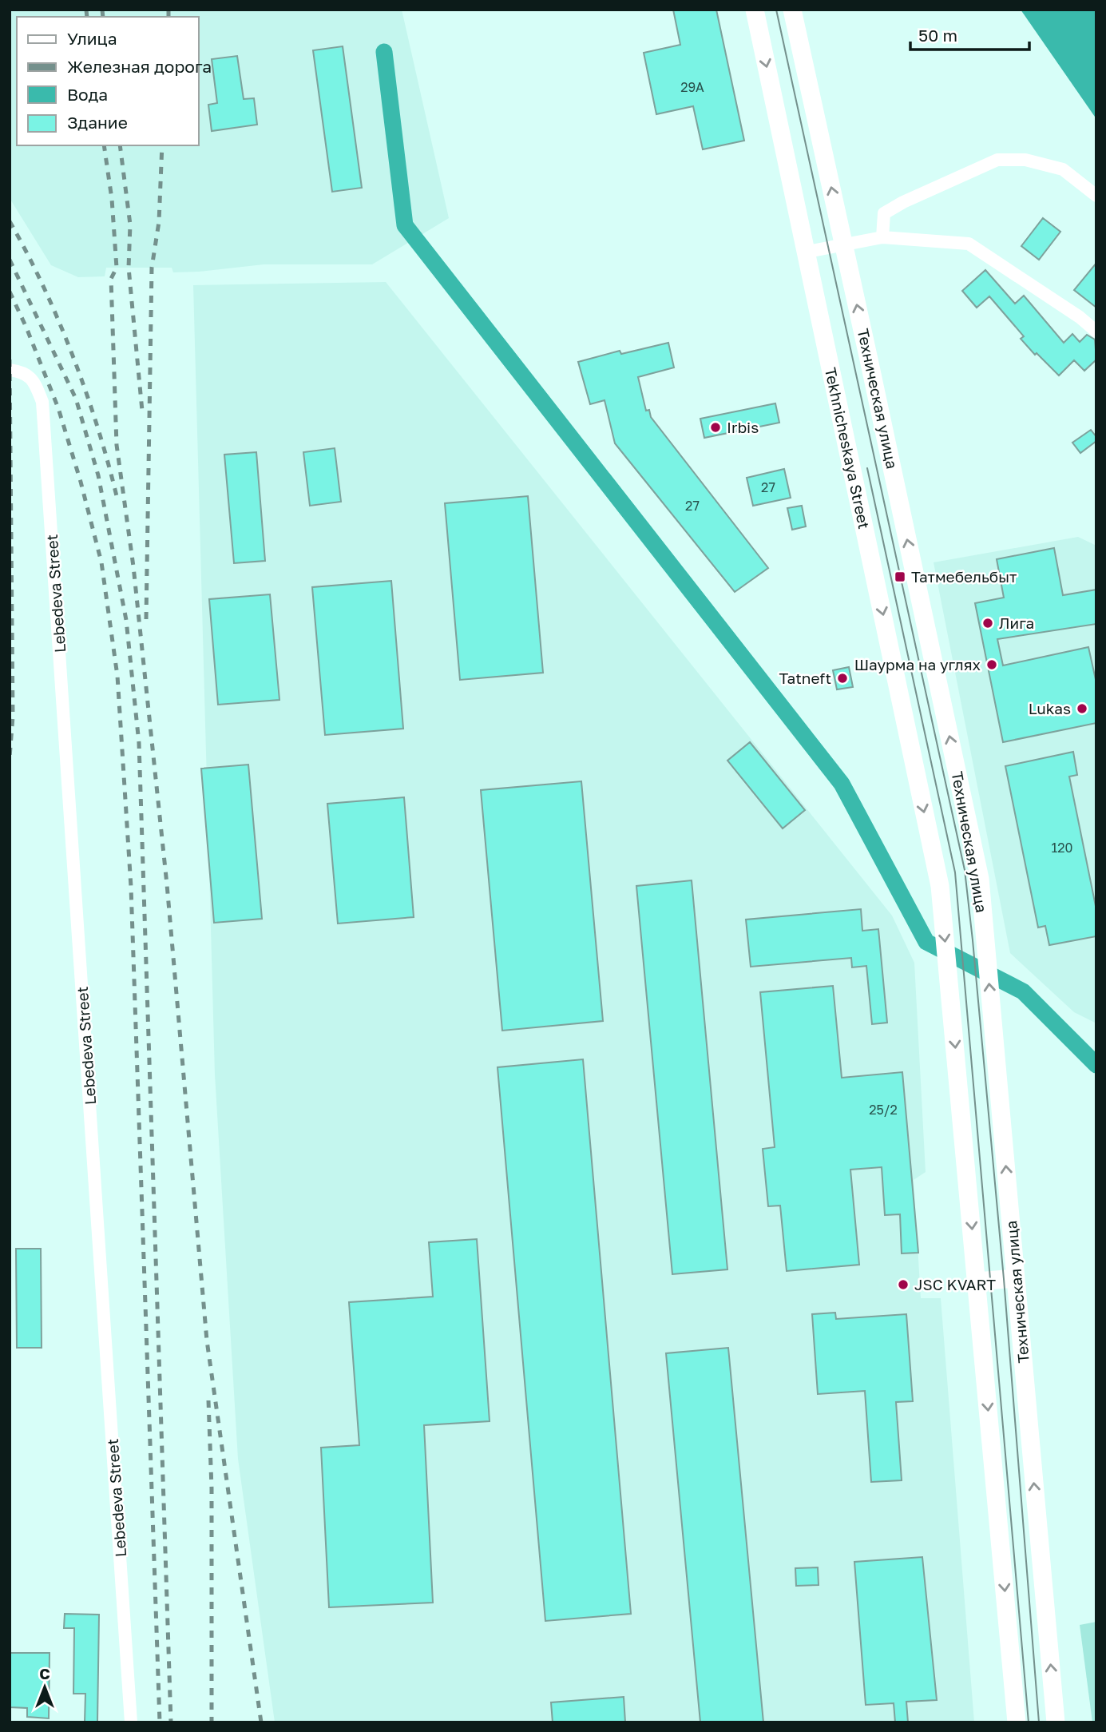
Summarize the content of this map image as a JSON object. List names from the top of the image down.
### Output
{
  "streets": {
    "main road": ["Техническая улица", "Tekhnicheskaya Street"],
    "street": ["Lebedeva Street"]
  },
  "one_way": ["Техническая улица", "Tekhnicheskaya Street"],
  "places": {
    "other": [
      "Irbis",
      "Лига",
      "Шаурма на углях",
      "Tatneft",
      "Lukas",
      "JSC KVART"
    ],
    "transit": ["Татмебельбыт"]
  },
  "house_numbers": [
    "29А",
    "27",
    "27",
    "120",
    "25/2"
  ],
  "legend": [
    "Улица",
    "Железная дорога",
    "Вода",
    "Здание"
  ],
  "scale_bar": "50 m",
  "north": "top"
}
